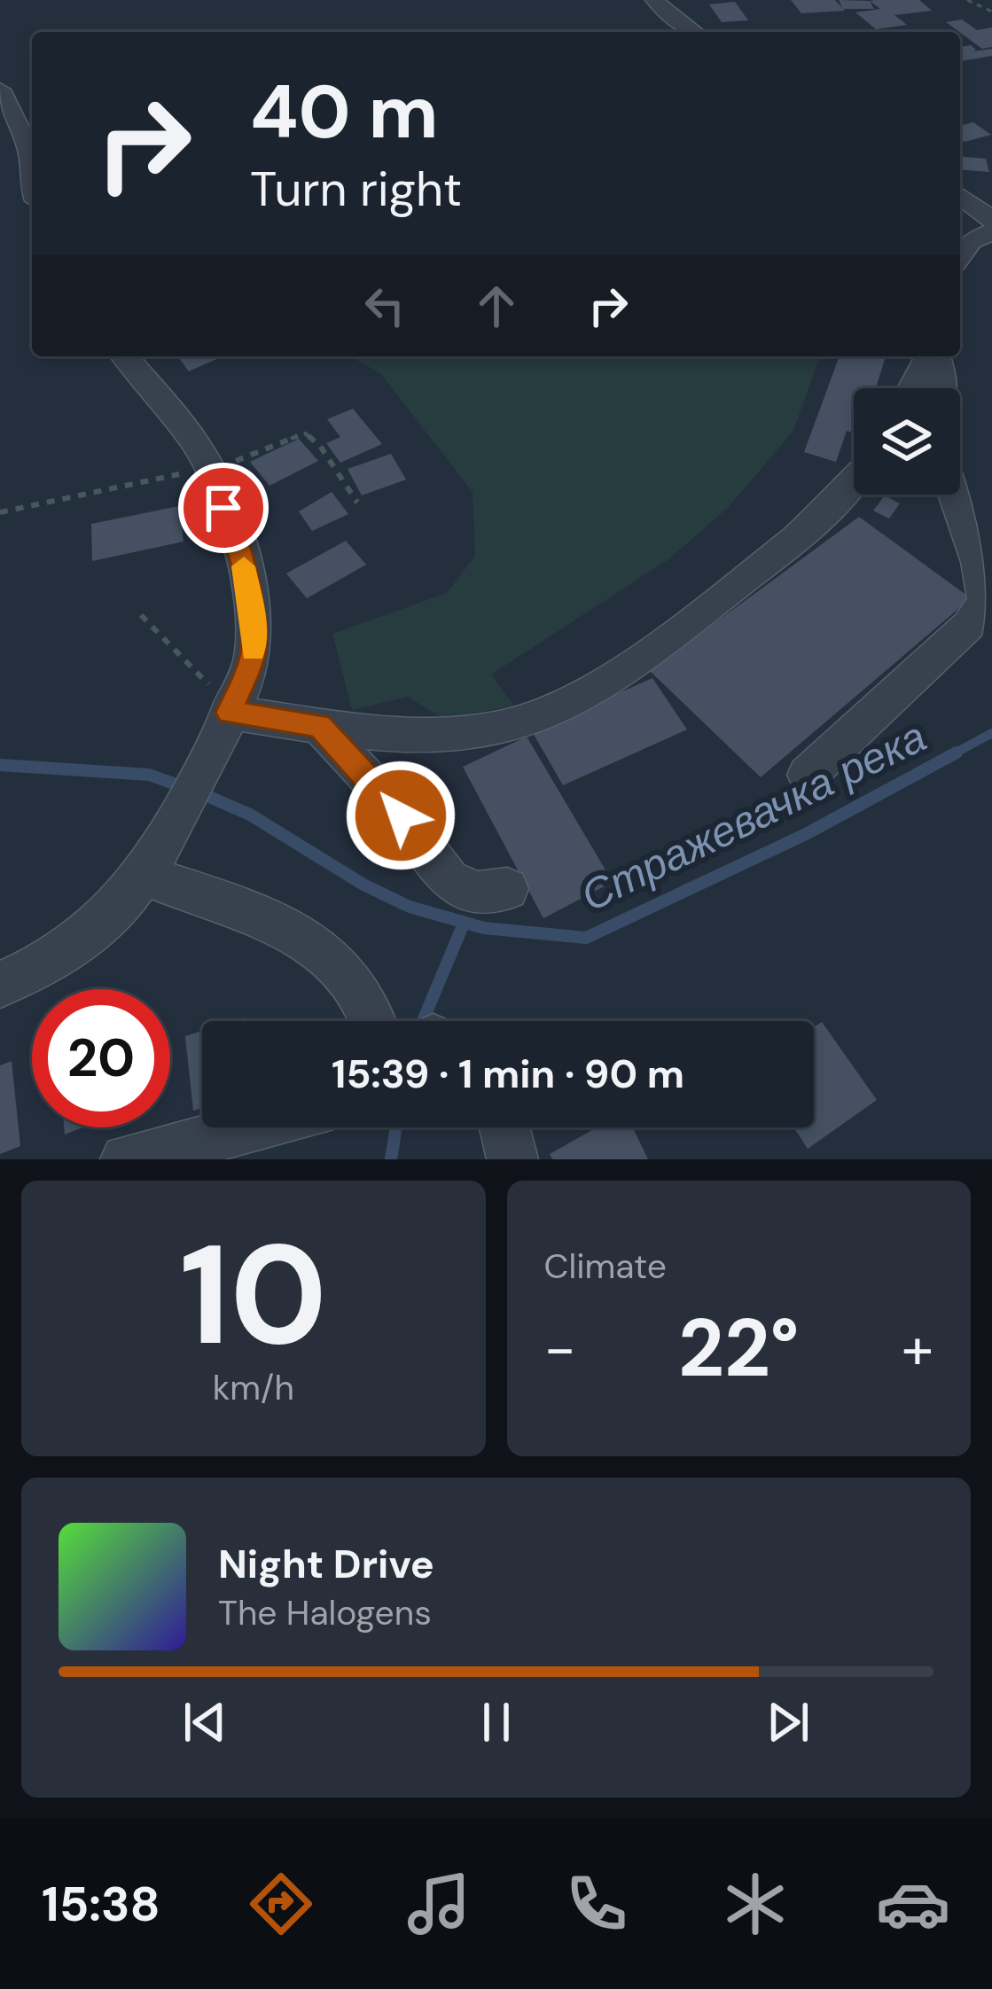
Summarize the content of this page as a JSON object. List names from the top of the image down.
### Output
{
  "water": ["Стражевачка река"],
  "page": {
    "turn": ["40 m", "Turn right"],
    "limit": "20",
    "trip": "15:39 · 1 min · 90 m",
    "tile": [
      ["10", "km/h"],
      "Climate"
    ],
    "heat": ["−", "22°", "+"],
    "song": ["Night Drive", "The Halogens"],
    "tabs": "15:38"
  }
}
